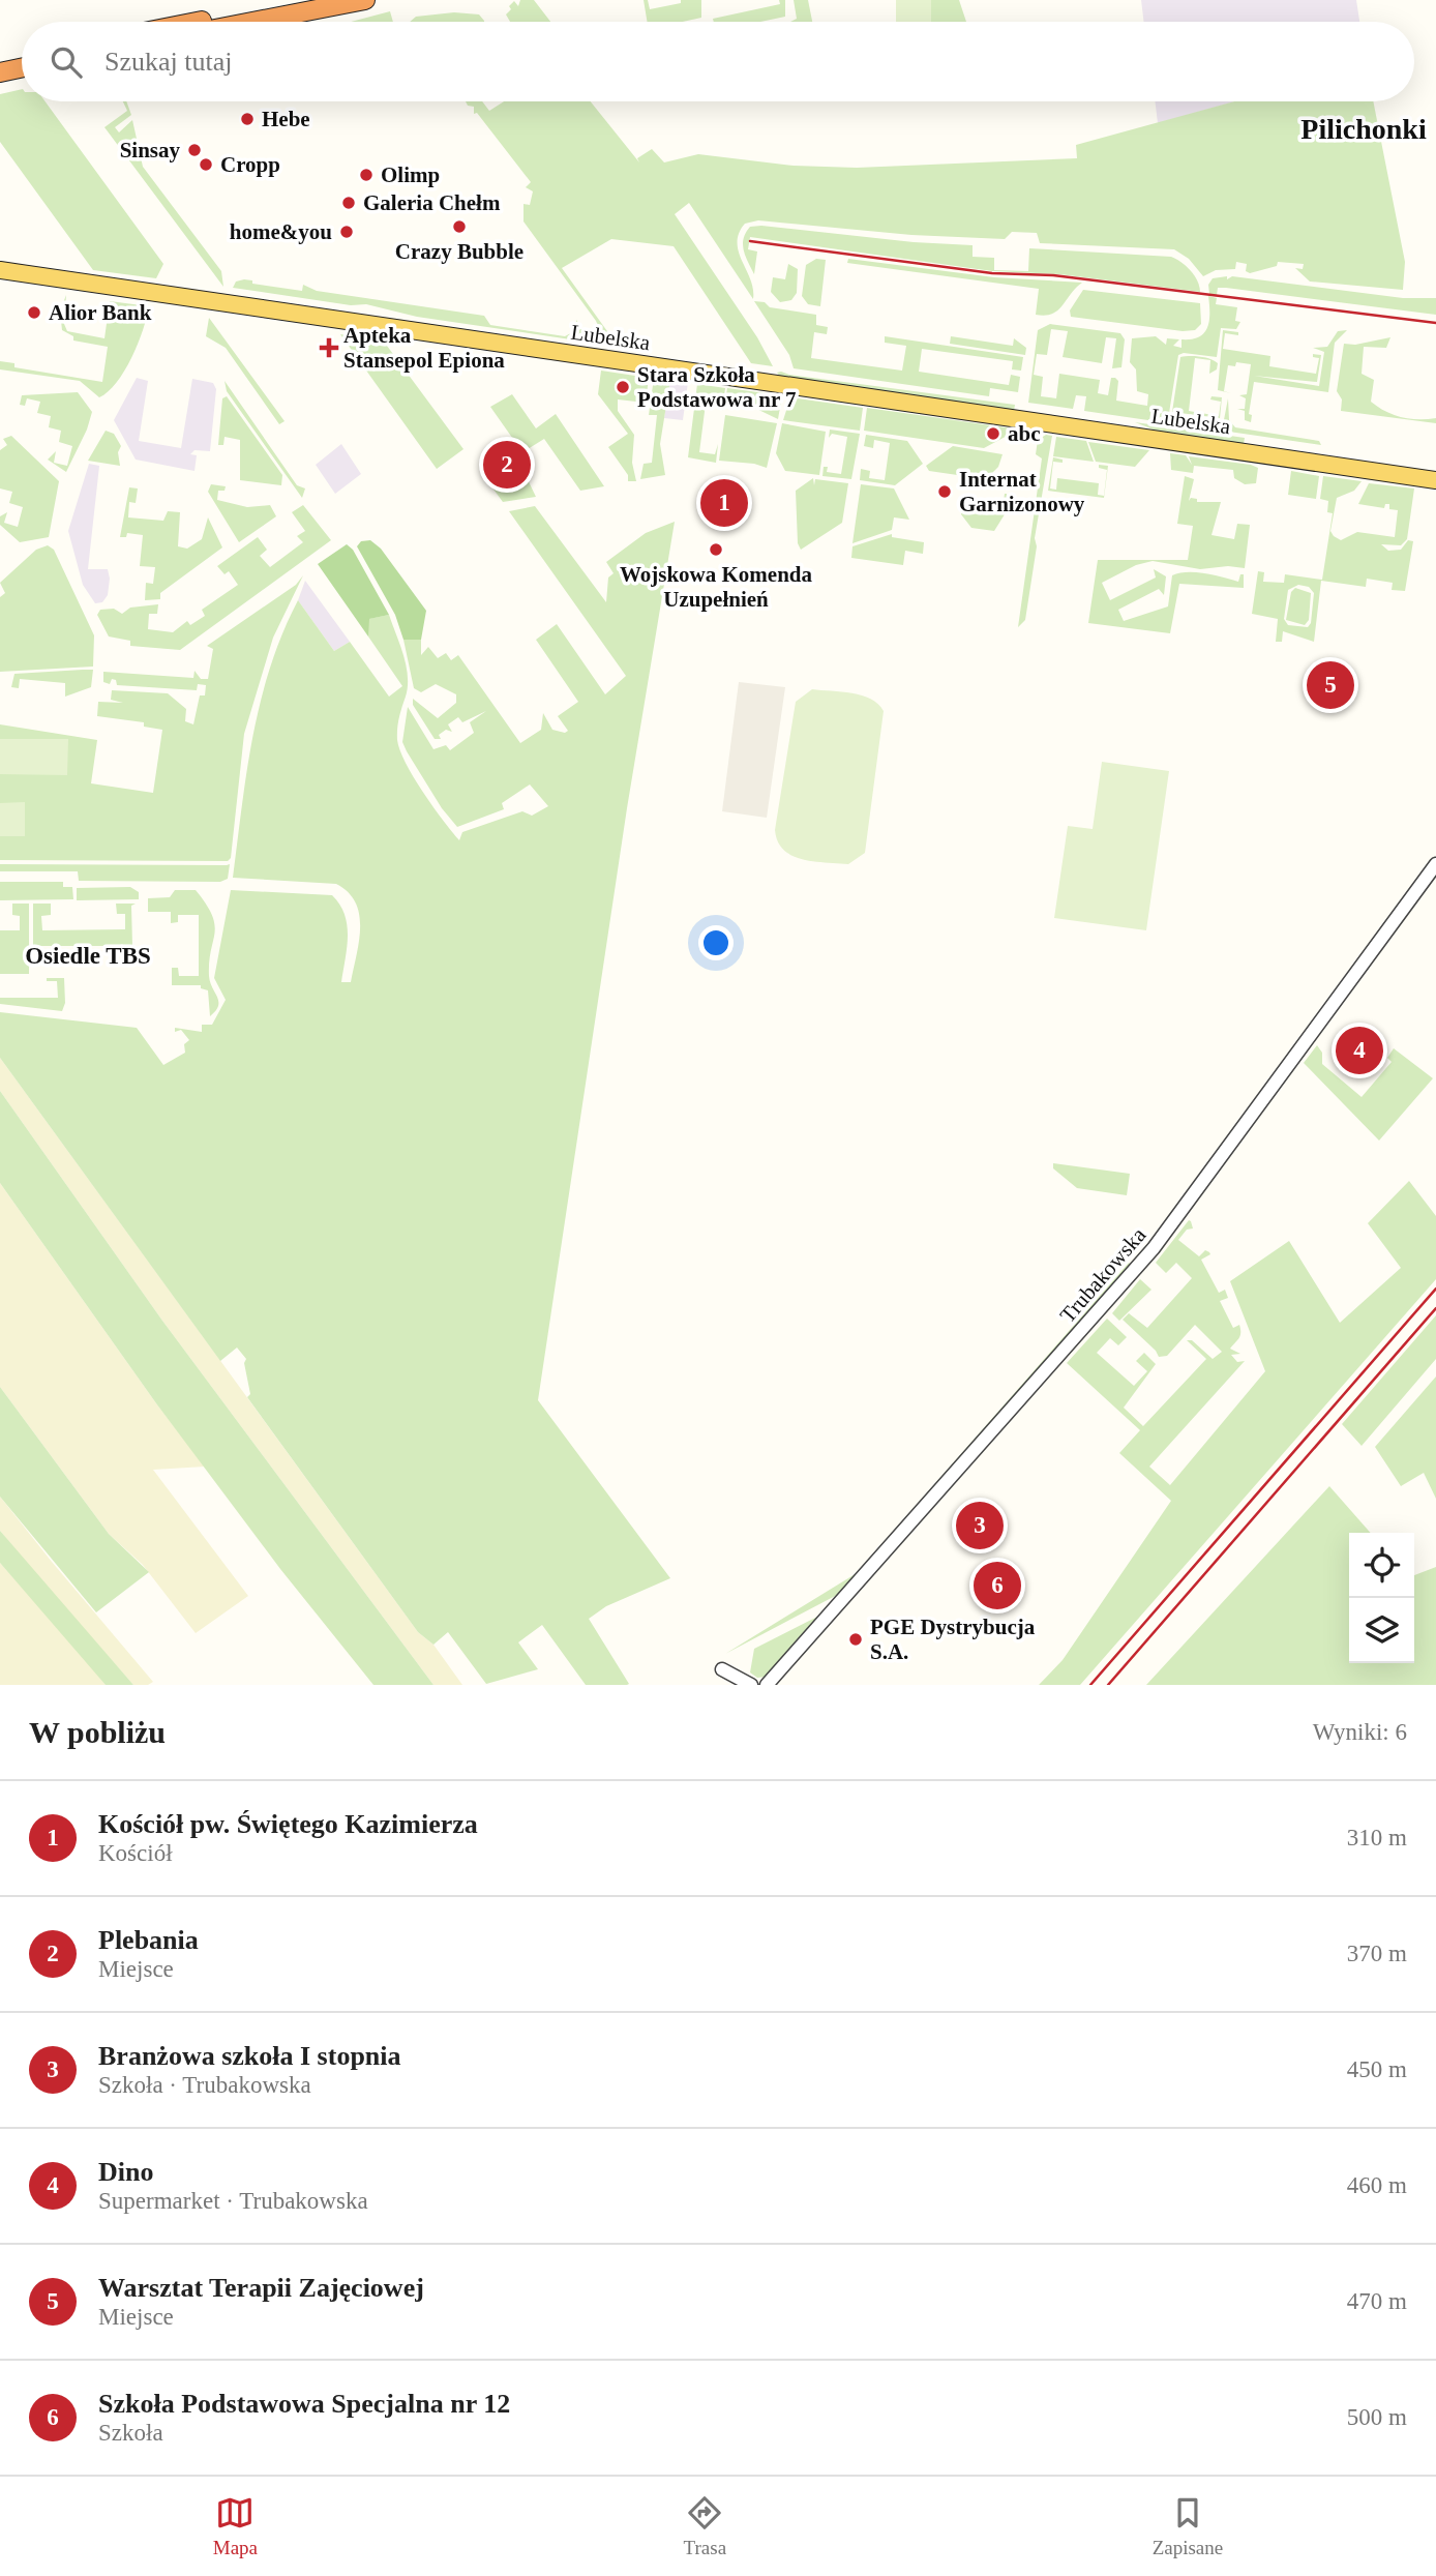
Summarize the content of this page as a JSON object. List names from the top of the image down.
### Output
{
  "streets": {
    "main road": ["Lubelska"],
    "street": ["Trubakowska"]
  },
  "districts": ["Pilichonki", "Osiedle TBS"],
  "places": {
    "other": [
      "Hebe",
      "Sinsay",
      "Cropp",
      "Olimp",
      "Galeria Chełm",
      "Crazy Bubble",
      "home&you",
      "Alior Bank",
      "Stara Szkoła Podstawowa nr 7",
      "abc",
      "Internat Garnizonowy",
      "Wojskowa Komenda Uzupełnień",
      "PGE Dystrybucja S.A."
    ],
    "health": ["Apteka Stansepol Epiona"]
  },
  "page": {
    "search": "Szukaj tutaj",
    "pins": [
      "2",
      "1",
      "5",
      "4",
      "3",
      "6"
    ],
    "heading": ["W pobliżu", "Wyniki: 6"],
    "list": [
      {
        "mark": "1",
        "name": "Kościół pw. Świętego Kazimierza",
        "note": "Kościół",
        "value": "310 m"
      },
      {
        "mark": "2",
        "name": "Plebania",
        "note": "Miejsce",
        "value": "370 m"
      },
      {
        "mark": "3",
        "name": "Branżowa szkoła I stopnia",
        "note": "Szkoła · Trubakowska",
        "value": "450 m"
      },
      {
        "mark": "4",
        "name": "Dino",
        "note": "Supermarket · Trubakowska",
        "value": "460 m"
      },
      {
        "mark": "5",
        "name": "Warsztat Terapii Zajęciowej",
        "note": "Miejsce",
        "value": "470 m"
      },
      {
        "mark": "6",
        "name": "Szkoła Podstawowa Specjalna nr 12",
        "note": "Szkoła",
        "value": "500 m"
      }
    ],
    "nav": ["Mapa", "Trasa", "Zapisane"]
  }
}
